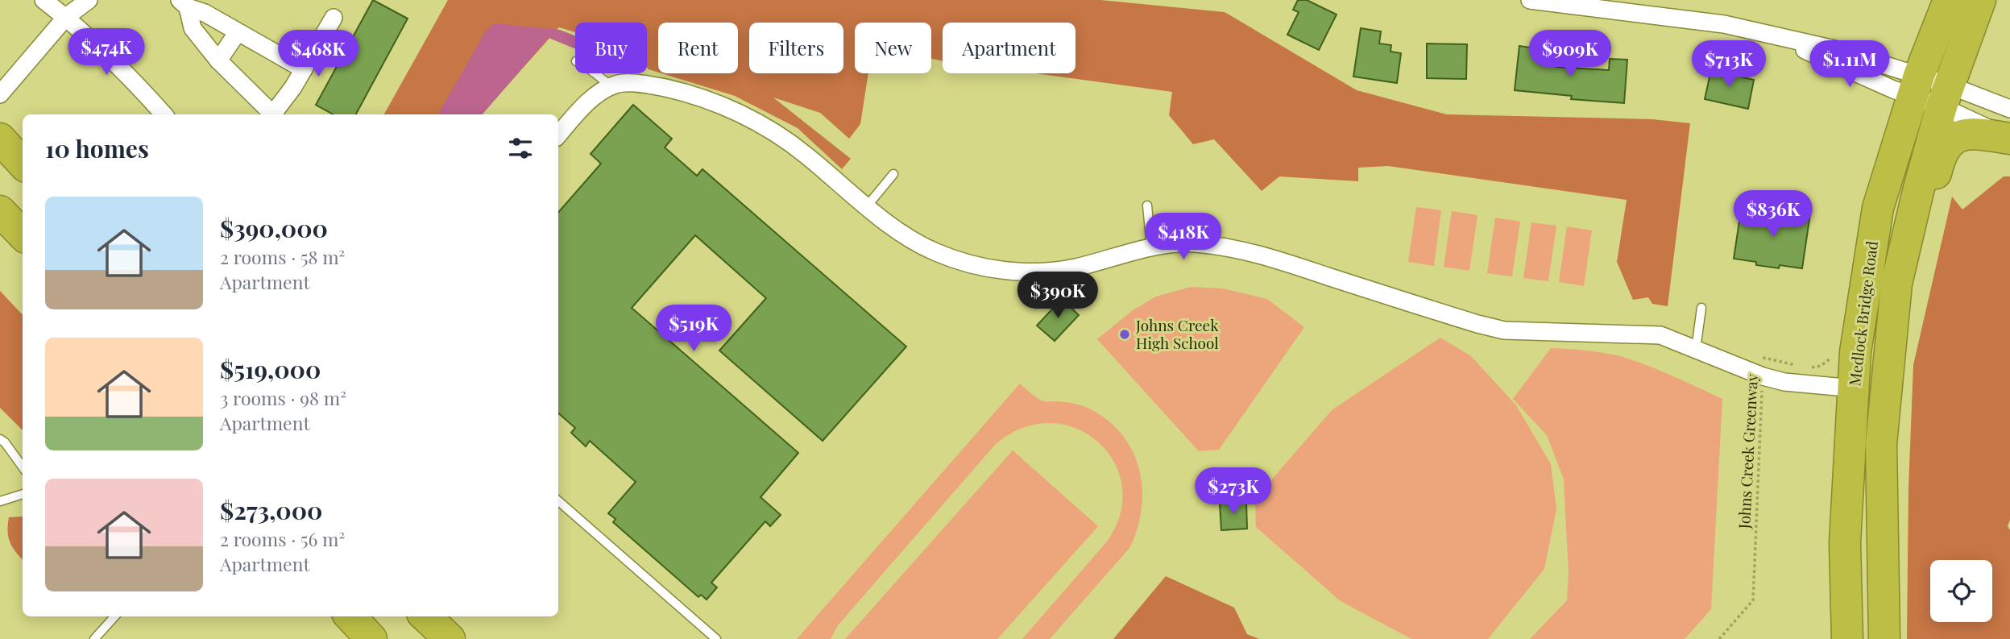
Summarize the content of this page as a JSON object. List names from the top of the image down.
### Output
{
  "streets": {
    "highway": ["Medlock Bridge Road"],
    "path": ["Johns Creek Greenway"]
  },
  "places": ["Johns Creek High School"],
  "page": {
    "chip": [
      "Buy",
      "Rent",
      "Filters",
      "New",
      "Apartment"
    ],
    "price": [
      "$474K",
      "$468K",
      "$909K",
      "$713K",
      "$1.11M",
      "$836K",
      "$418K",
      "$390K",
      "$519K",
      "$273K"
    ],
    "heading": "10 homes",
    "list": [
      {
        "name": "$390,000",
        "note": "2 rooms · 58 m² · Apartment"
      },
      {
        "name": "$519,000",
        "note": "3 rooms · 98 m² · Apartment"
      },
      {
        "name": "$273,000",
        "note": "2 rooms · 56 m² · Apartment"
      }
    ]
  }
}
